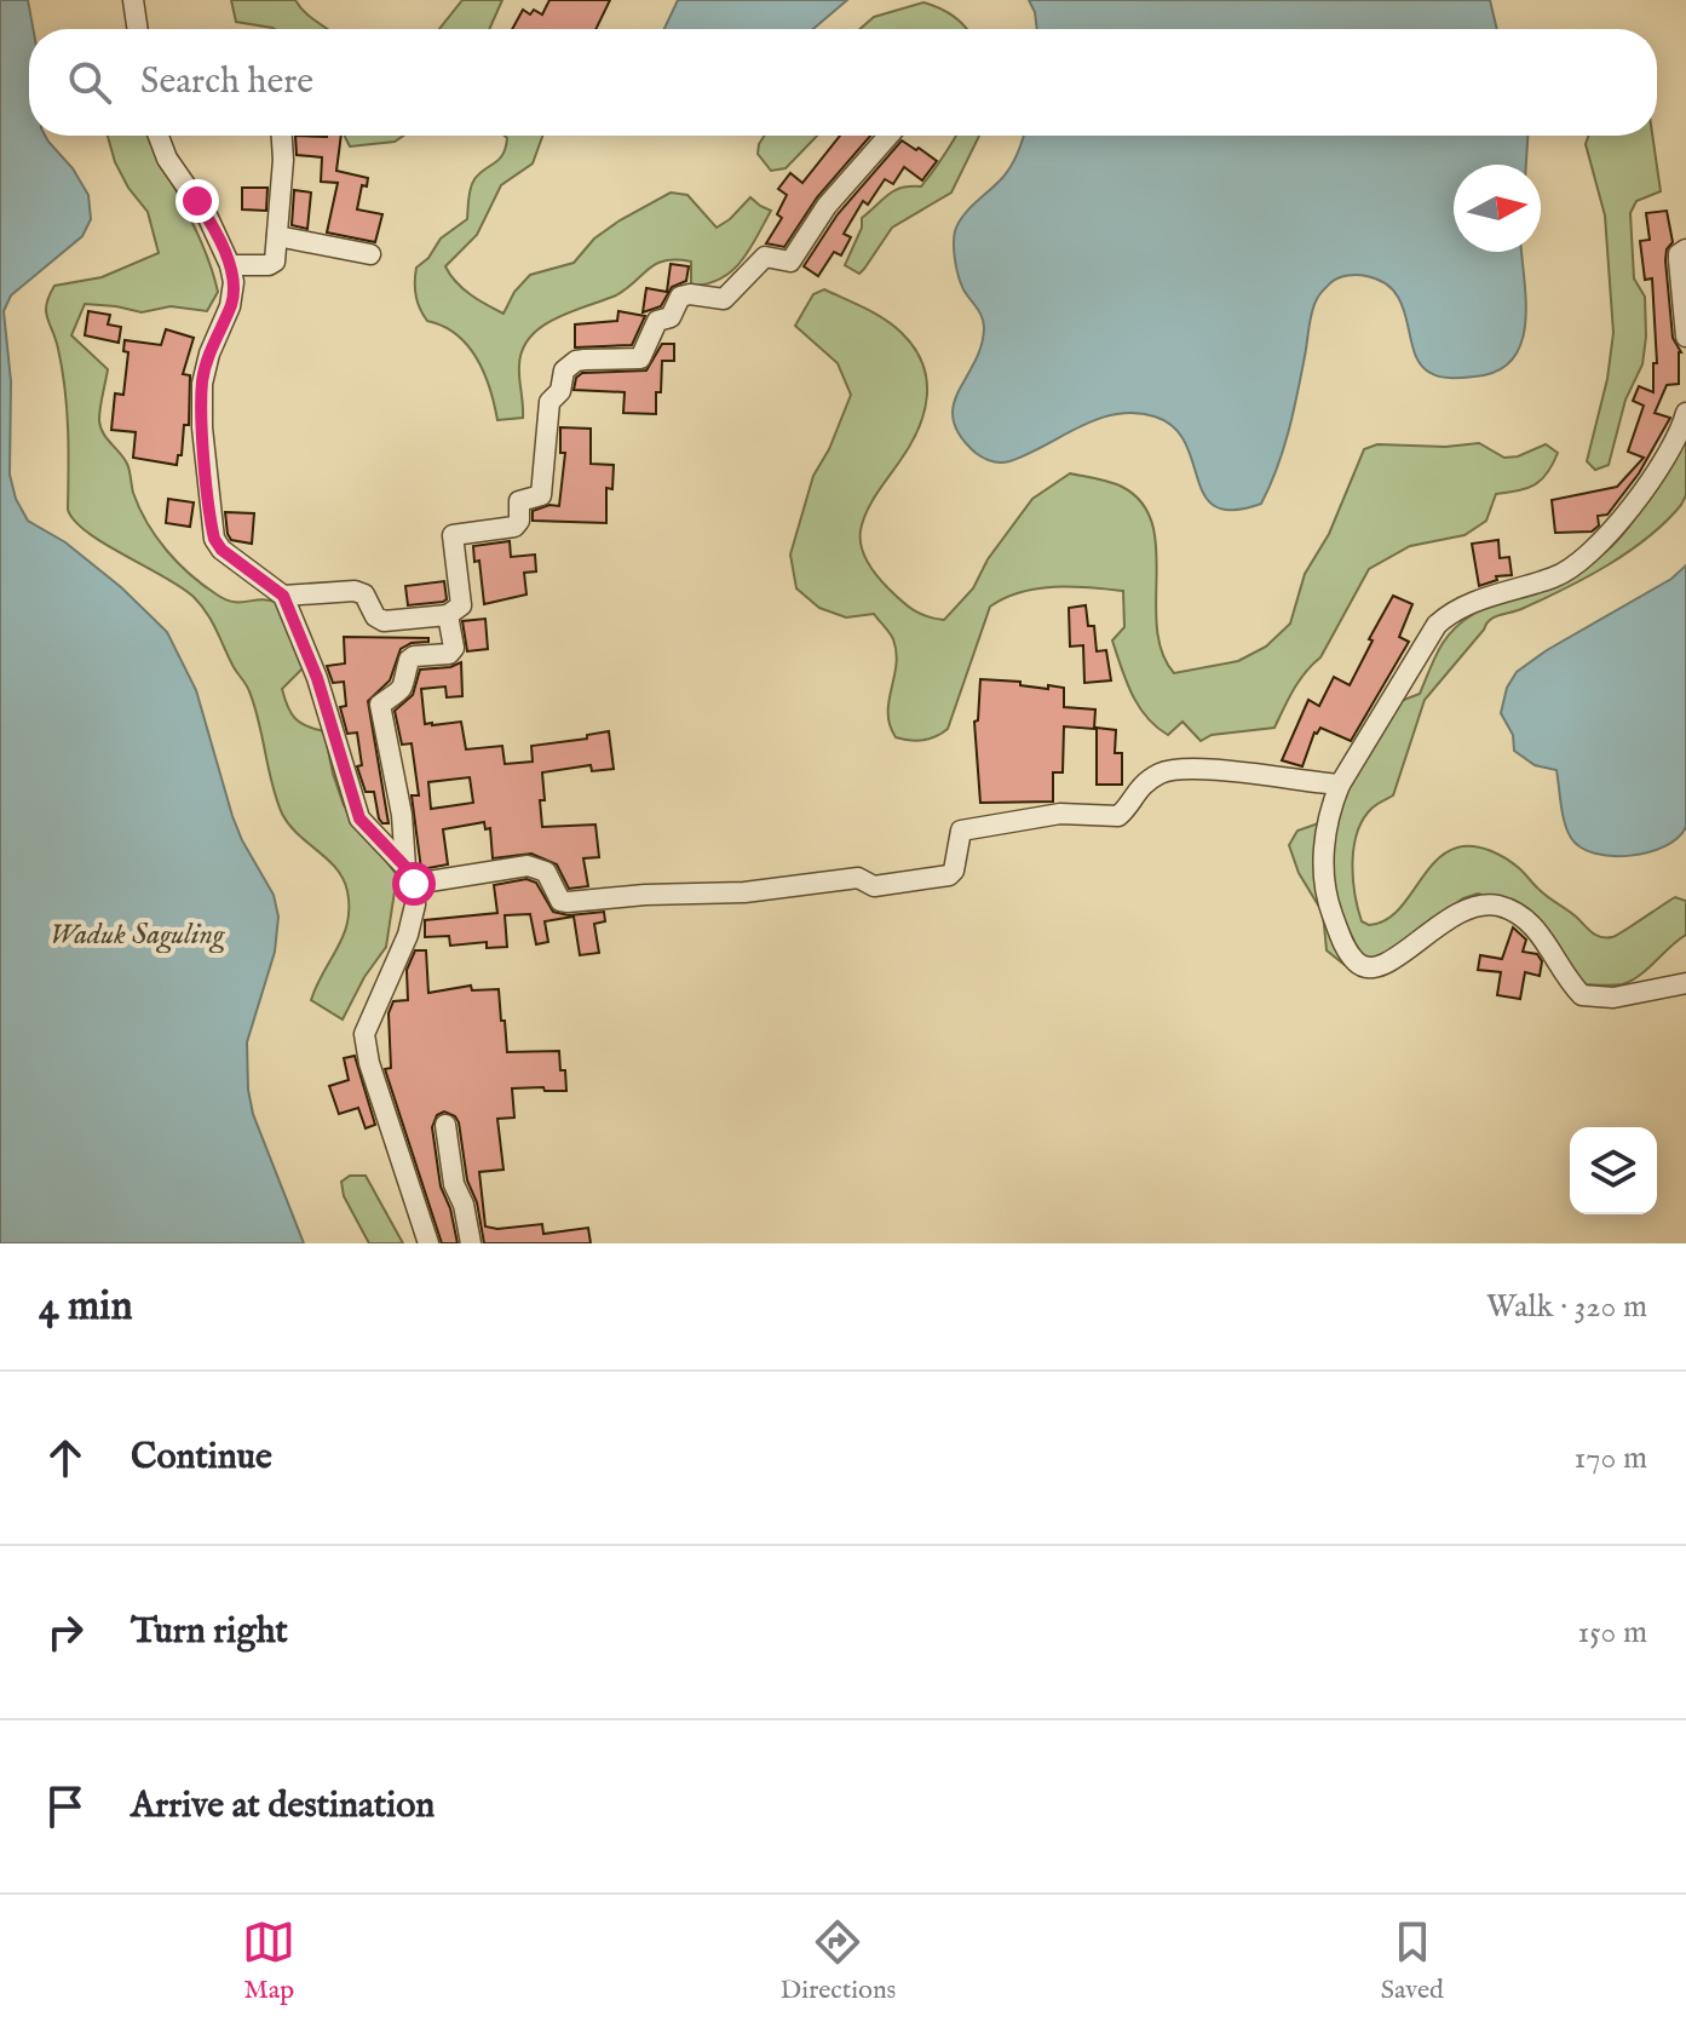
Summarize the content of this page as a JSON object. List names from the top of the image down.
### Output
{
  "water": ["Waduk Saguling"],
  "north": "right",
  "page": {
    "search": "Search here",
    "heading": ["4 min", "Walk · 320 m"],
    "list": [
      ["Continue", "170 m"],
      ["Turn right", "150 m"],
      "Arrive at destination"
    ],
    "nav": ["Map", "Directions", "Saved"]
  }
}
